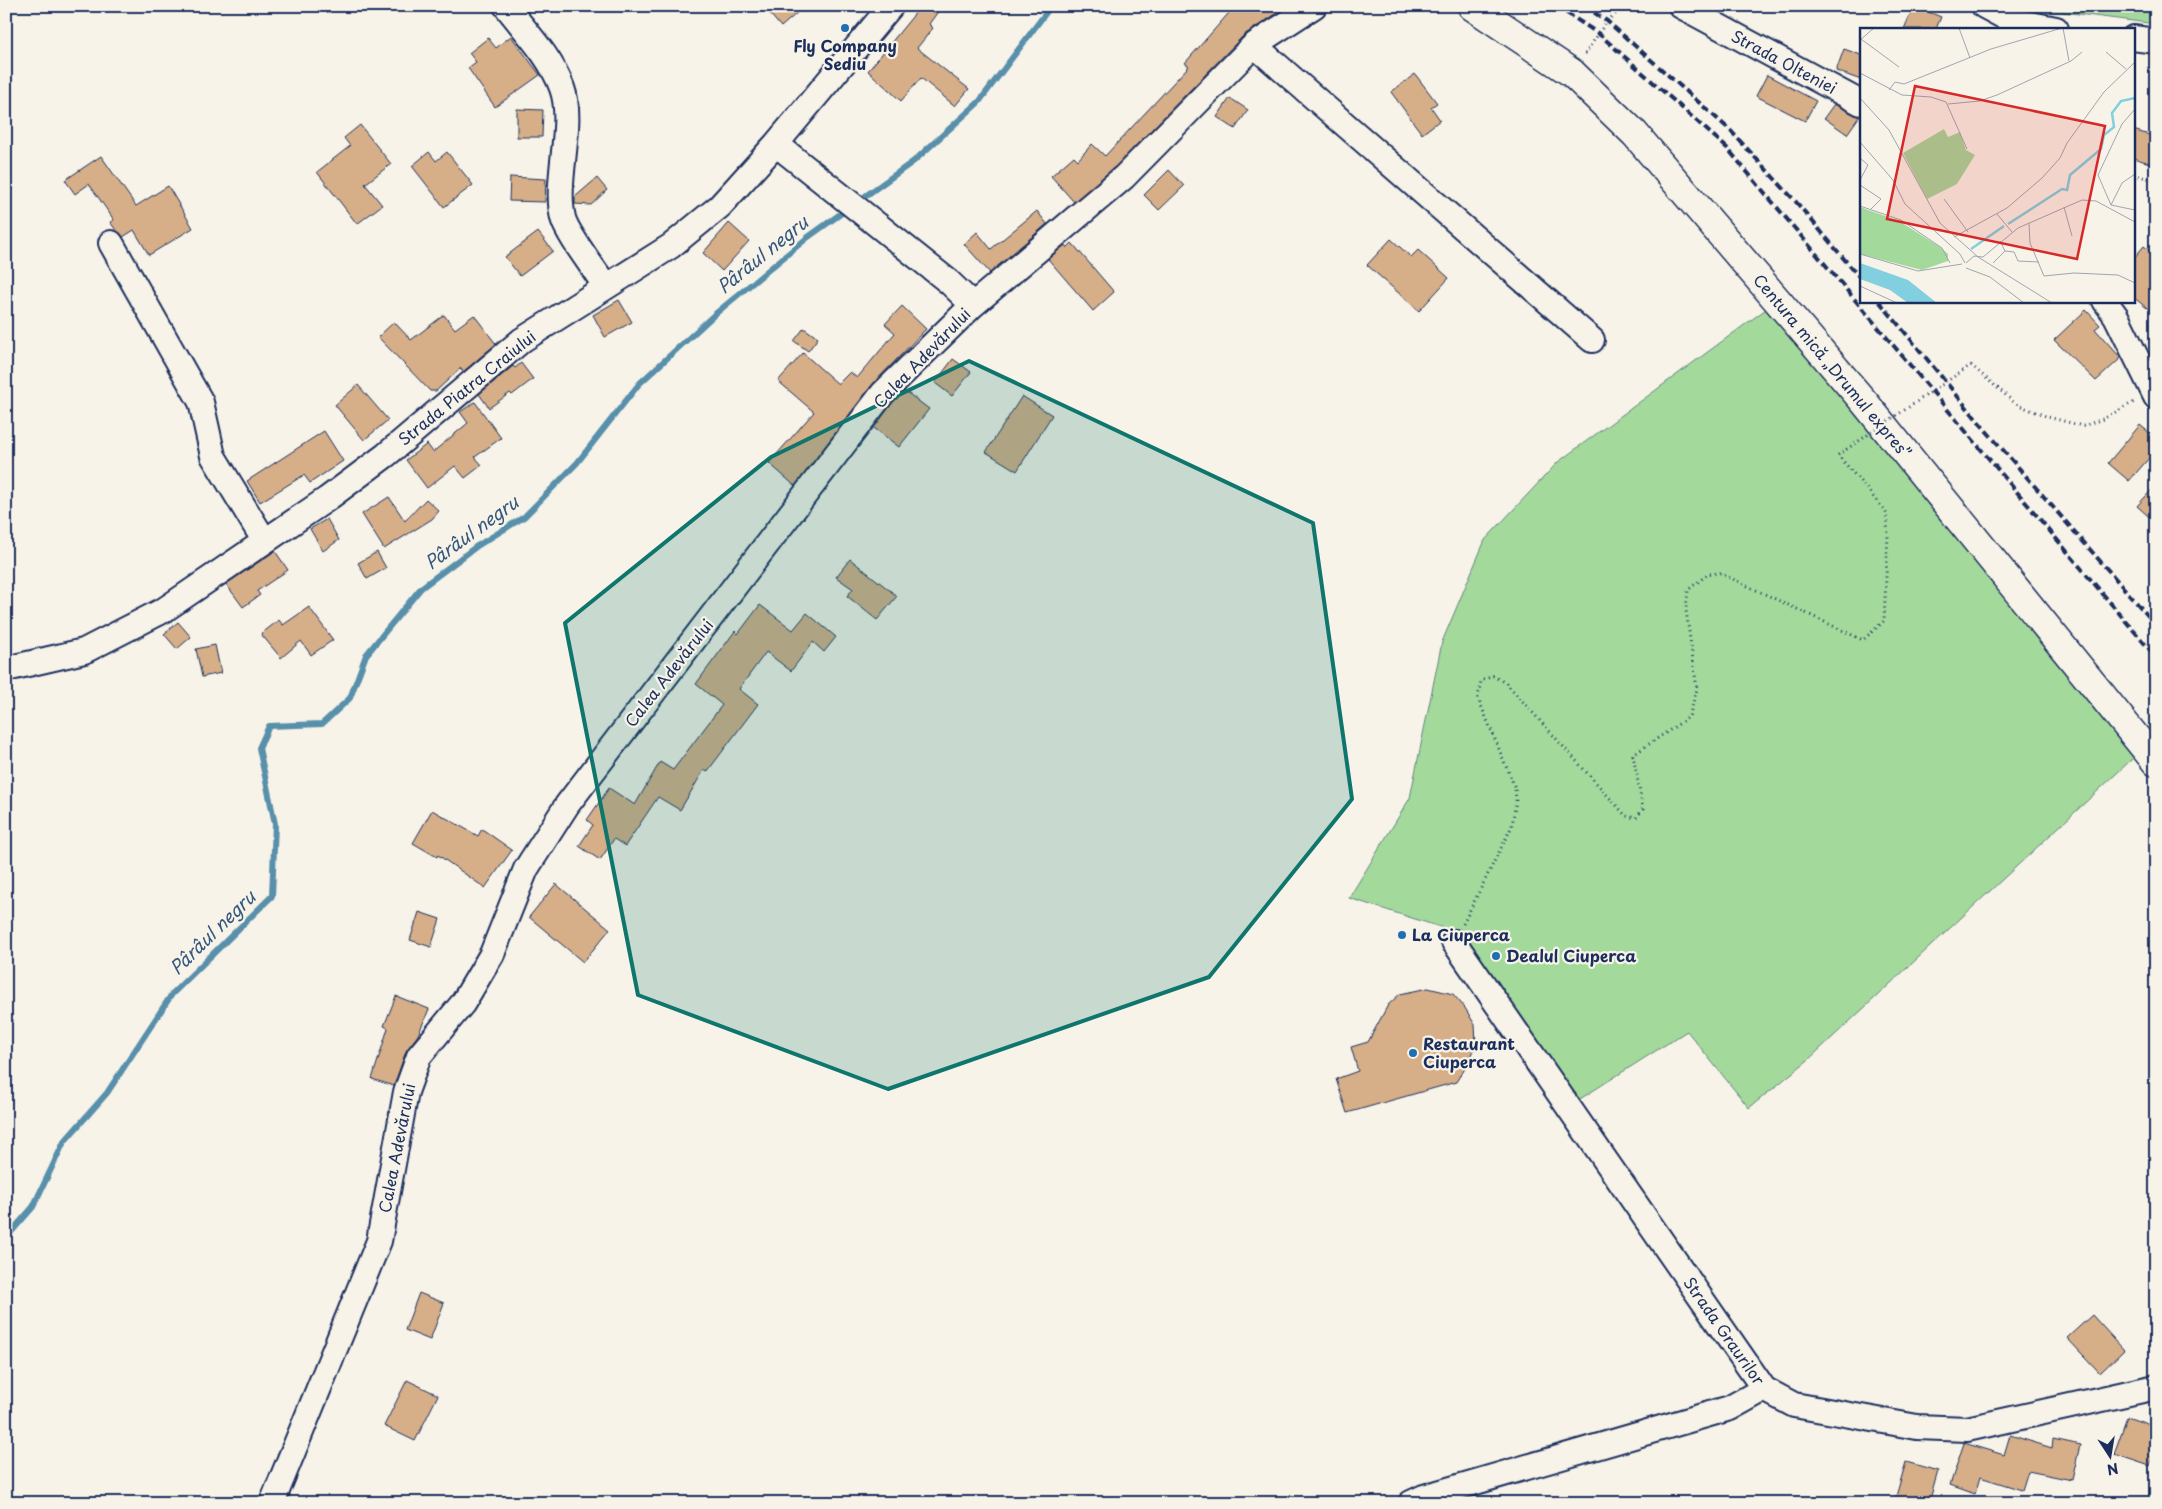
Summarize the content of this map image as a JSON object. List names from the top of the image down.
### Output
{
  "streets": {
    "main road": ["Centura mică „Drumul expres”"],
    "street": [
      "Strada Olteniei",
      "Calea Adevărului",
      "Strada Piatra Craiului",
      "Strada Graurilor"
    ]
  },
  "water": ["Pârâul negru"],
  "places": [
    "Fly Company Sediu",
    "La Ciuperca",
    "Dealul Ciuperca",
    "Restaurant Ciuperca"
  ],
  "north": "bottom"
}
